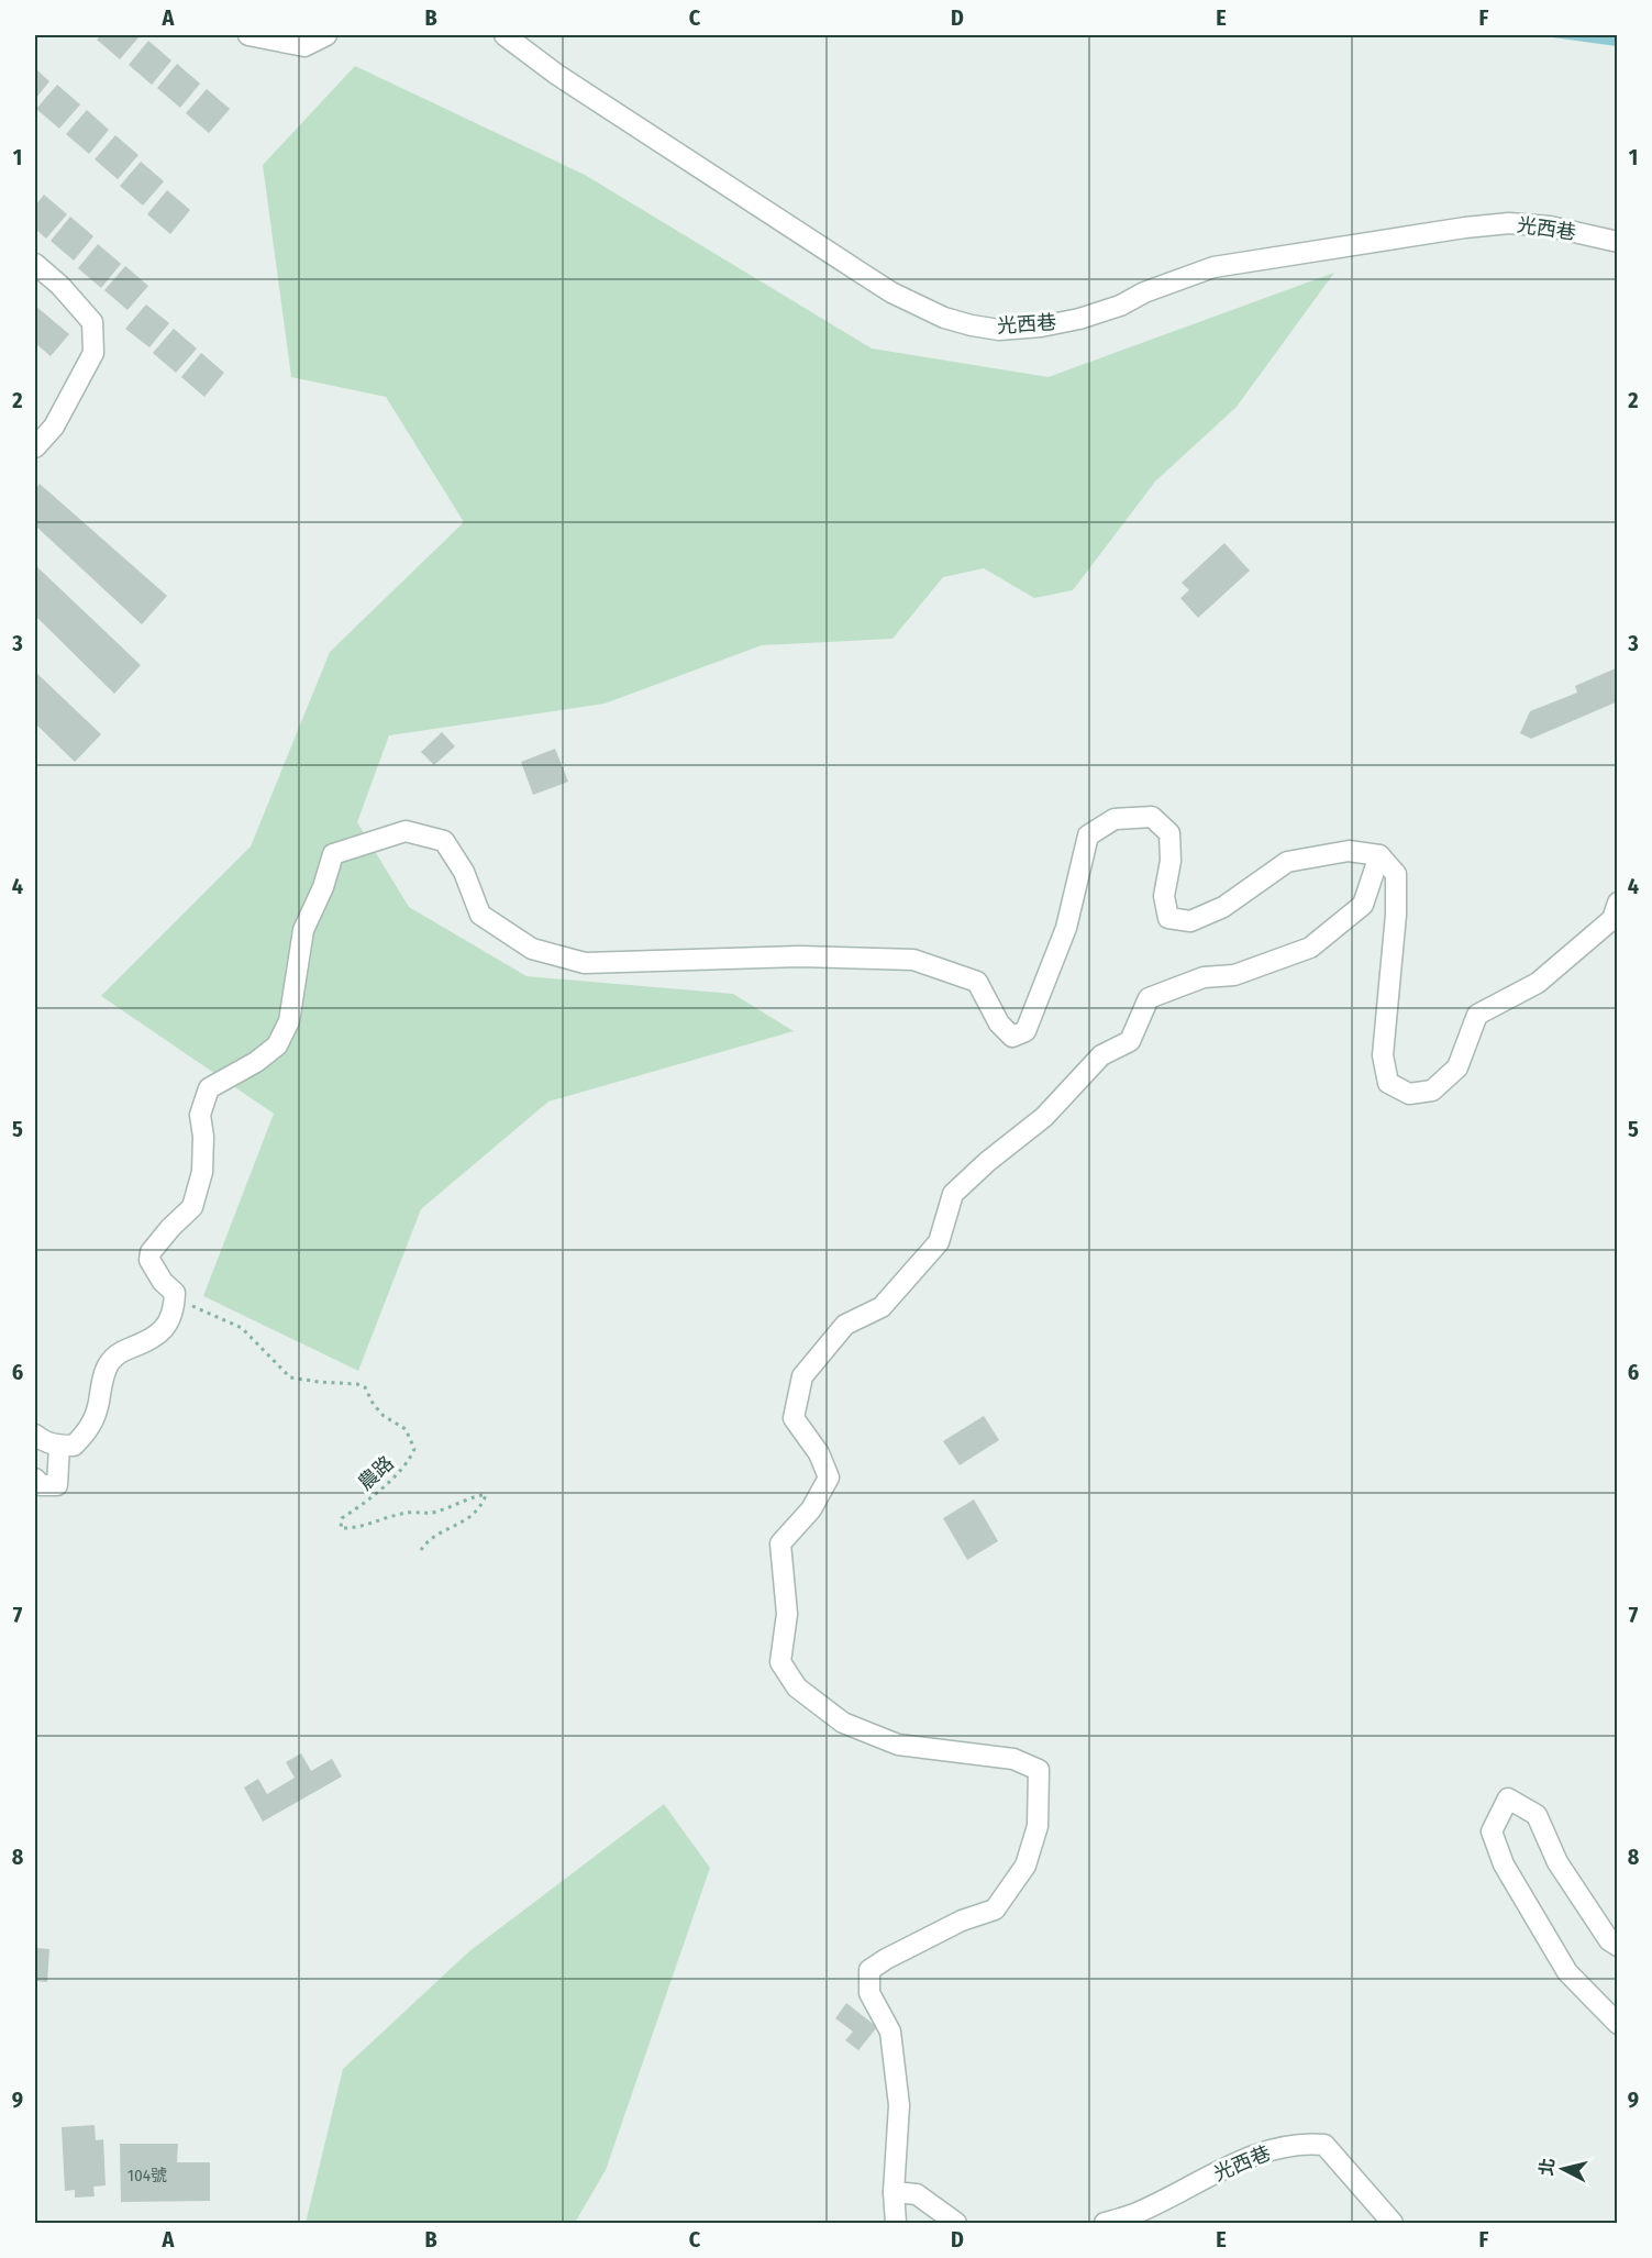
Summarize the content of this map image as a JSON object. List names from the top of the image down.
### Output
{
  "streets": {
    "street": ["光西巷"],
    "path": ["農路"]
  },
  "house_numbers": ["104號"],
  "north": "left",
  "grid": {
    "columns": [
      "A",
      "B",
      "C",
      "D",
      "E",
      "F"
    ],
    "rows": [
      "1",
      "2",
      "3",
      "4",
      "5",
      "6",
      "7",
      "8",
      "9"
    ]
  }
}
